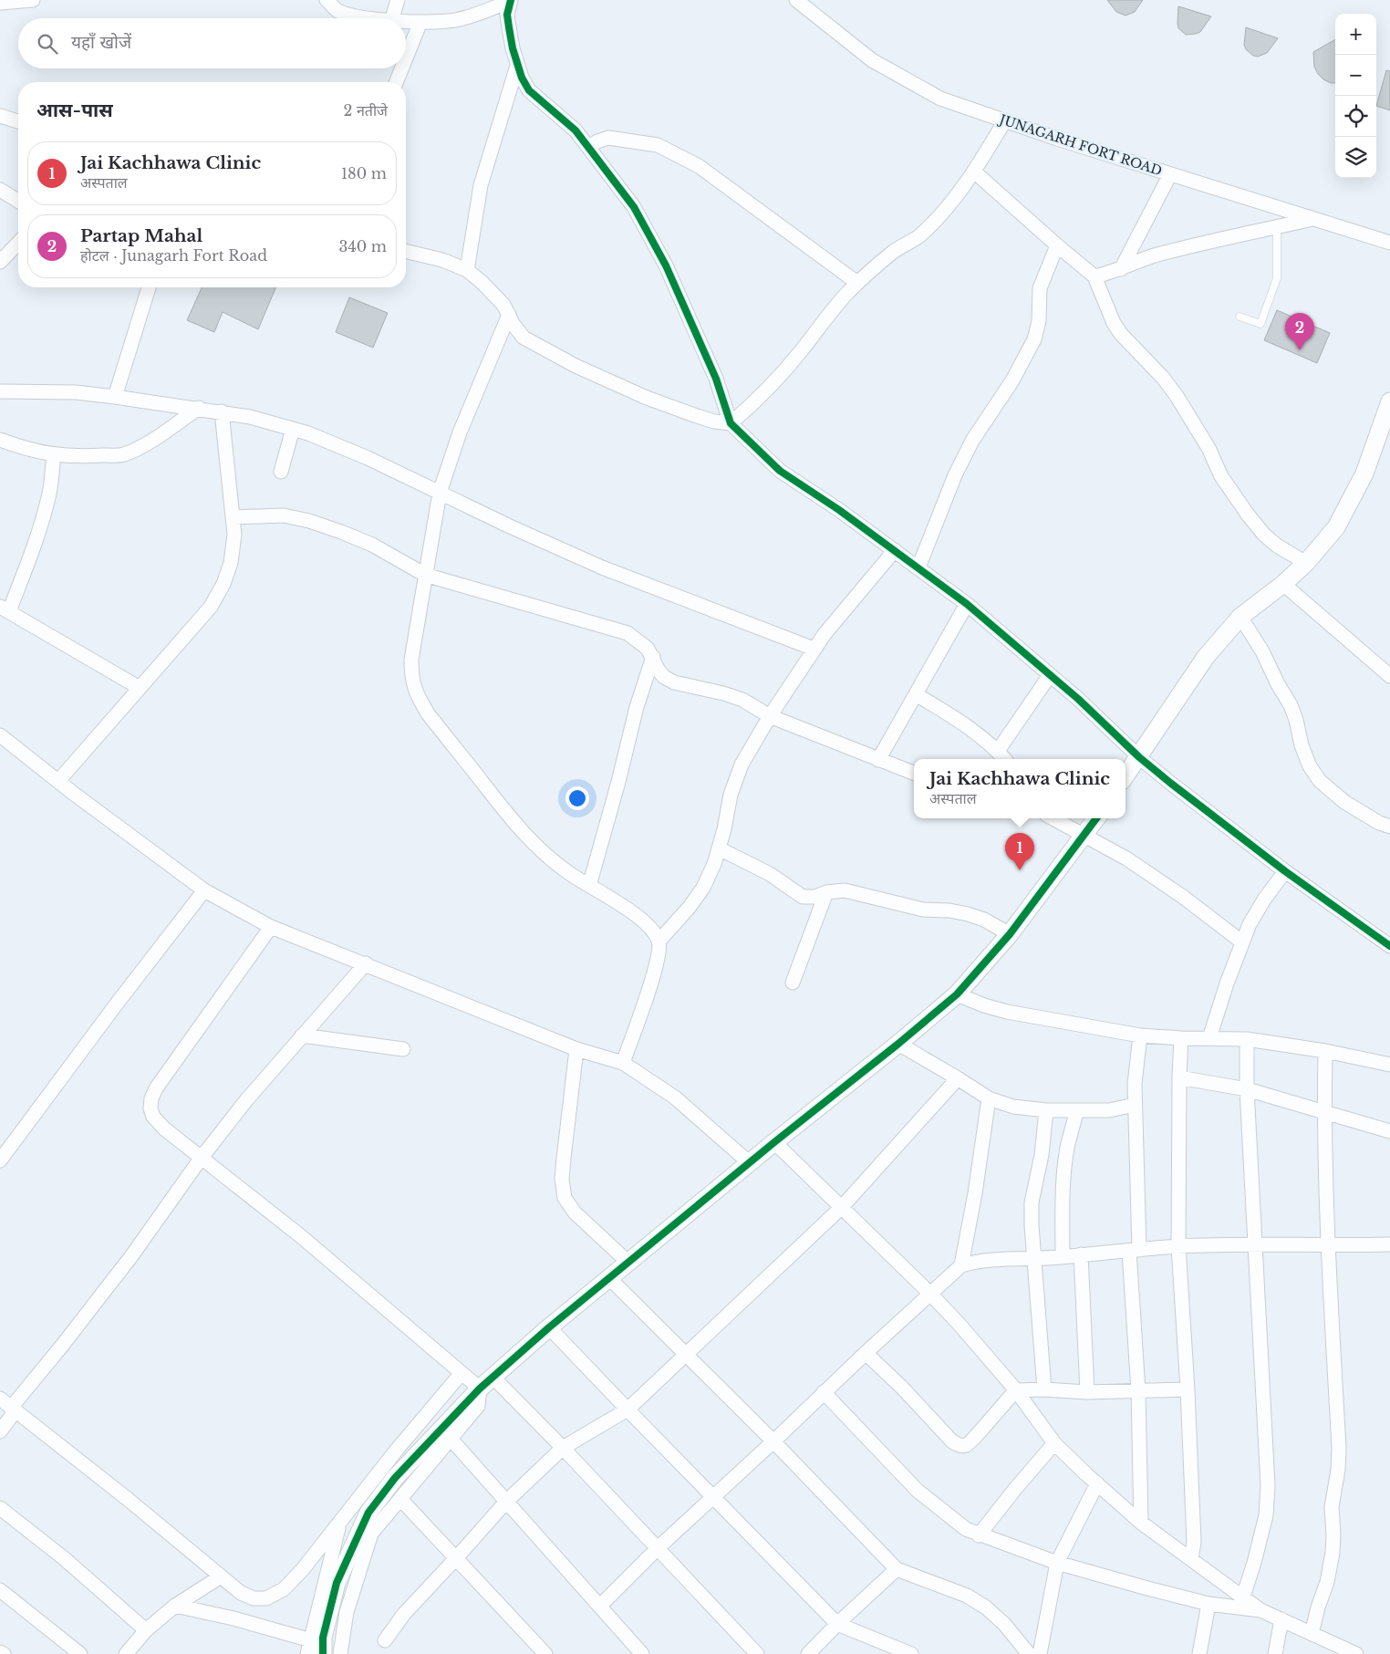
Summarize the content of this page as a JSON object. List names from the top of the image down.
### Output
{
  "streets": {
    "street": ["JUNAGARH FORT ROAD"]
  },
  "page": {
    "map_buttons": ["+", "−"],
    "search": "यहाँ खोजें",
    "heading": ["आस-पास", "2 नतीजे"],
    "list": [
      {
        "mark": "1",
        "name": "Jai Kachhawa Clinic",
        "note": "अस्पताल",
        "value": "180 m"
      },
      {
        "mark": "2",
        "name": "Partap Mahal",
        "note": "होटल · Junagarh Fort Road",
        "value": "340 m"
      }
    ],
    "pins": ["2", "1"],
    "popup": ["Jai Kachhawa Clinic", "अस्पताल"]
  }
}
